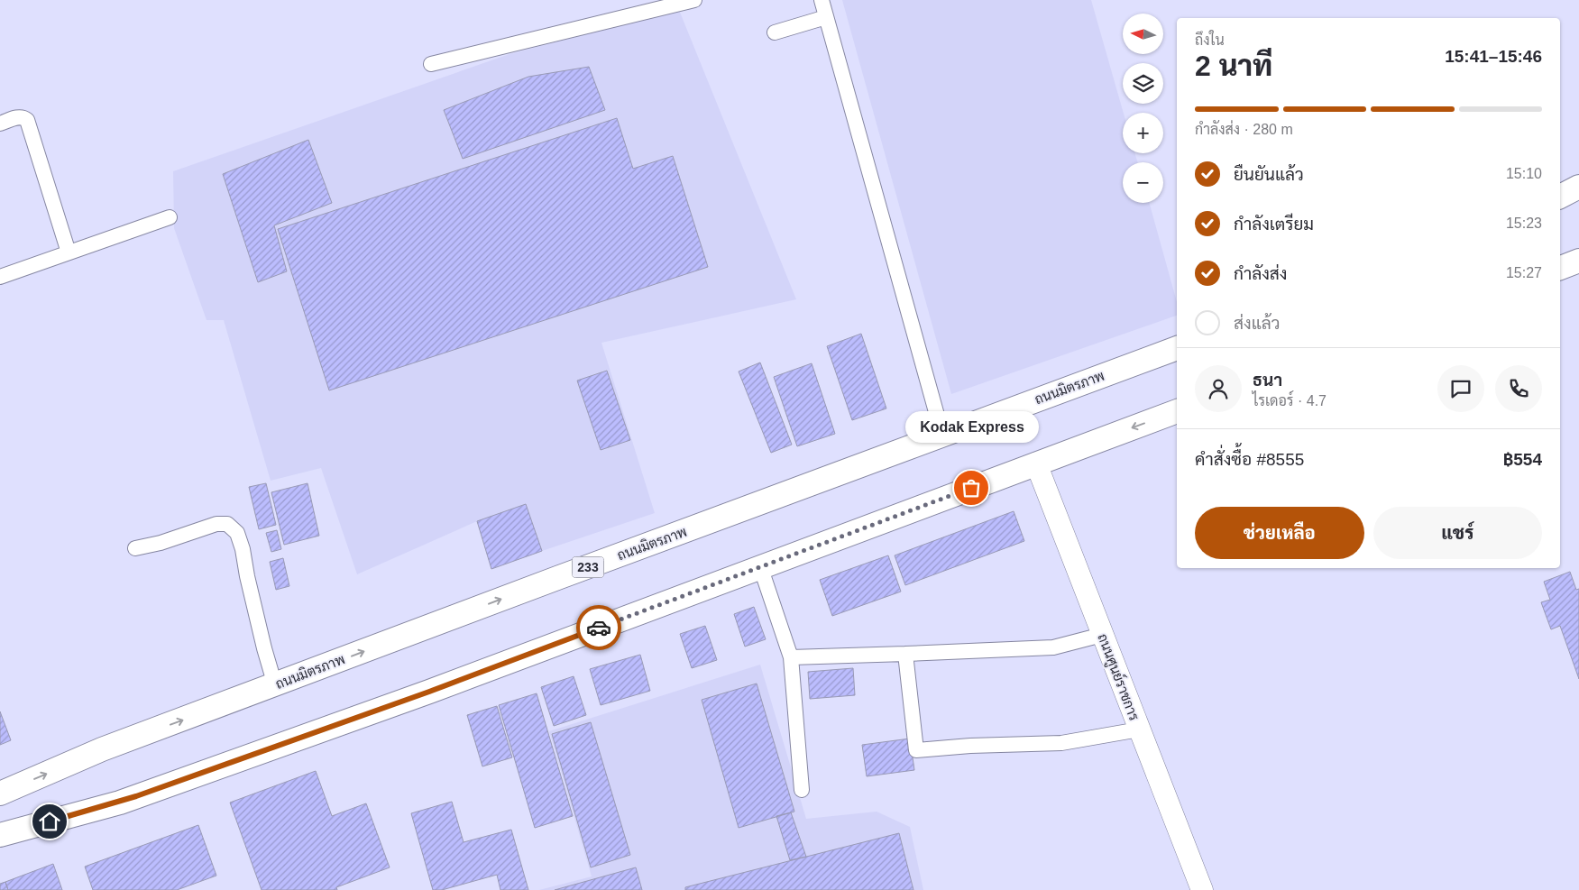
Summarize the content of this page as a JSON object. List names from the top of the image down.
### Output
{
  "streets": {
    "main road": ["ถนนมิตรภาพ", "233"],
    "street": ["ถนนศูนย์ราชการ"]
  },
  "places": ["Kodak Express"],
  "north": "left",
  "page": {
    "map_buttons": ["+", "−"],
    "heading": ["2 นาที", "ถึงใน", "15:41–15:46"],
    "panel": [
      "ธนา",
      "ไรเดอร์ · 4.7",
      "คำสั่งซื้อ #8555",
      "฿554"
    ],
    "bar": "กำลังส่ง · 280 m",
    "list": [
      ["ยืนยันแล้ว", "15:10"],
      ["กำลังเตรียม", "15:23"],
      ["กำลังส่ง", "15:27"],
      "ส่งแล้ว"
    ],
    "bubble": "Kodak Express",
    "buttons": ["ช่วยเหลือ", "แชร์"]
  }
}
